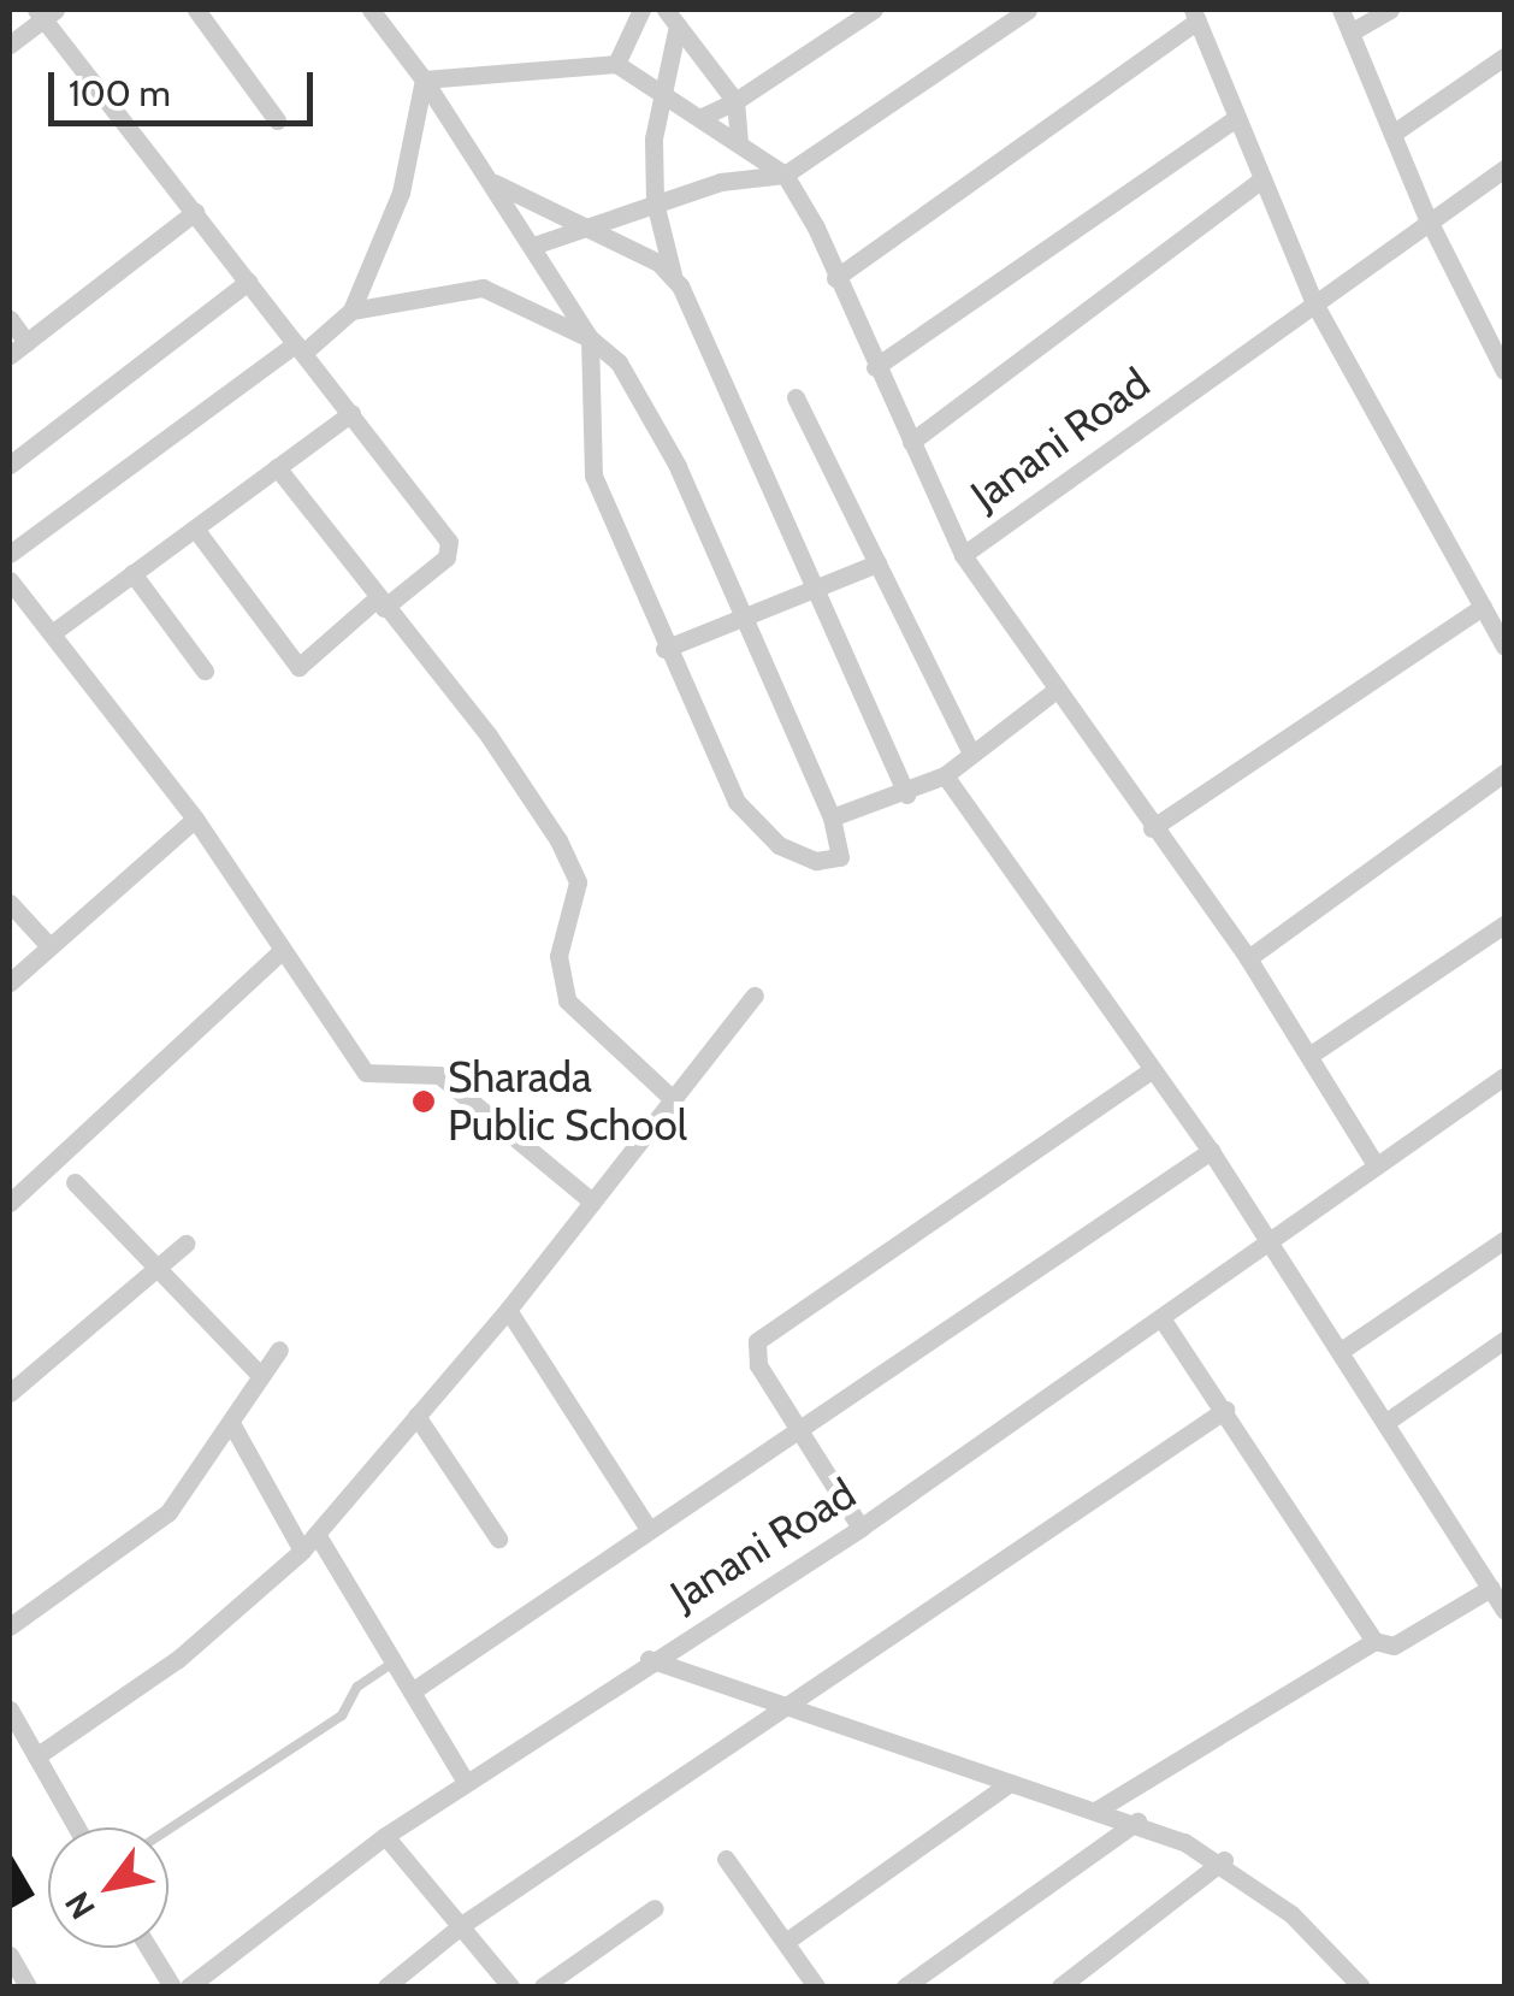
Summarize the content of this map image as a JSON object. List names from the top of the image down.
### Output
{
  "streets": {
    "street": ["Janani Road"]
  },
  "places": ["Sharada Public School"],
  "scale_bar": "100 m",
  "north": "bottom left"
}
